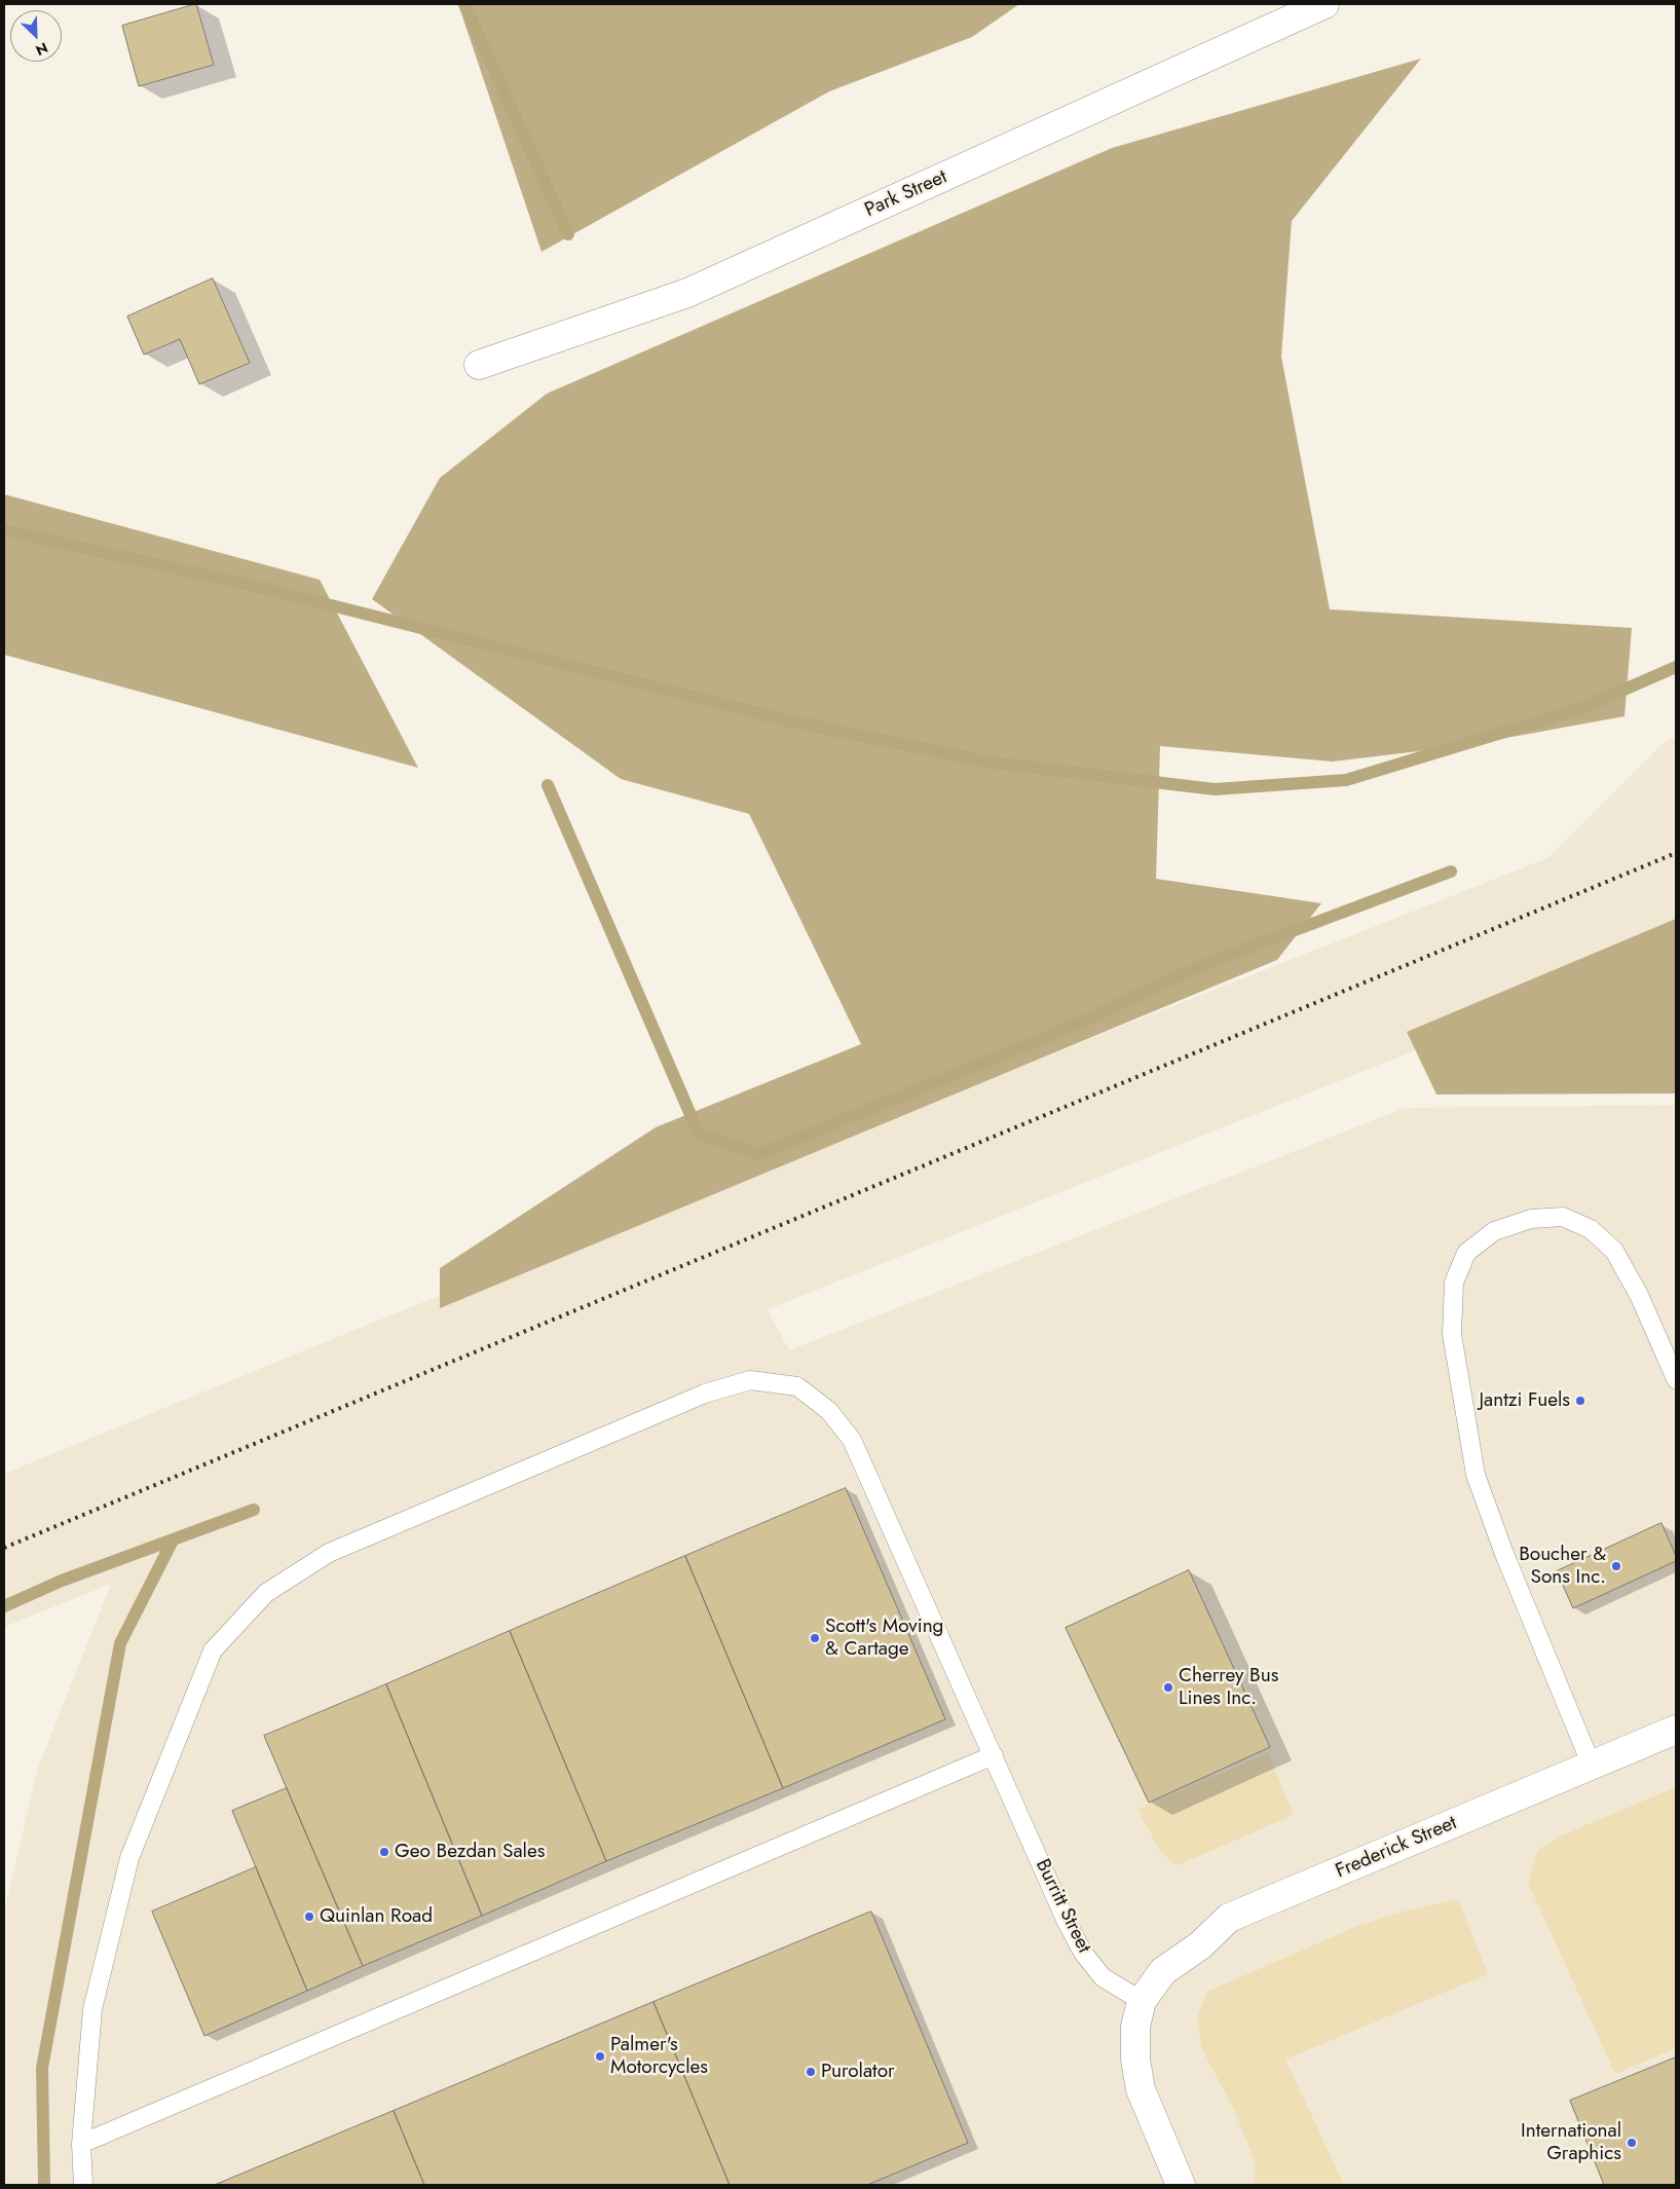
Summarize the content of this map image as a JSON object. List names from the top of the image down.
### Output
{
  "streets": {
    "street": ["Park Street", "Frederick Street"],
    "lane": ["Burritt Street"]
  },
  "crossings": [
    ["Frederick Street", "Burritt Street"]
  ],
  "places": [
    "Jantzi Fuels",
    "Boucher & Sons Inc.",
    "Scott's Moving & Cartage",
    "Cherrey Bus Lines Inc.",
    "Geo Bezdan Sales",
    "Quinlan Road",
    "Palmer's Motorcycles",
    "Purolator",
    "International Graphics"
  ],
  "north": "bottom right"
}
